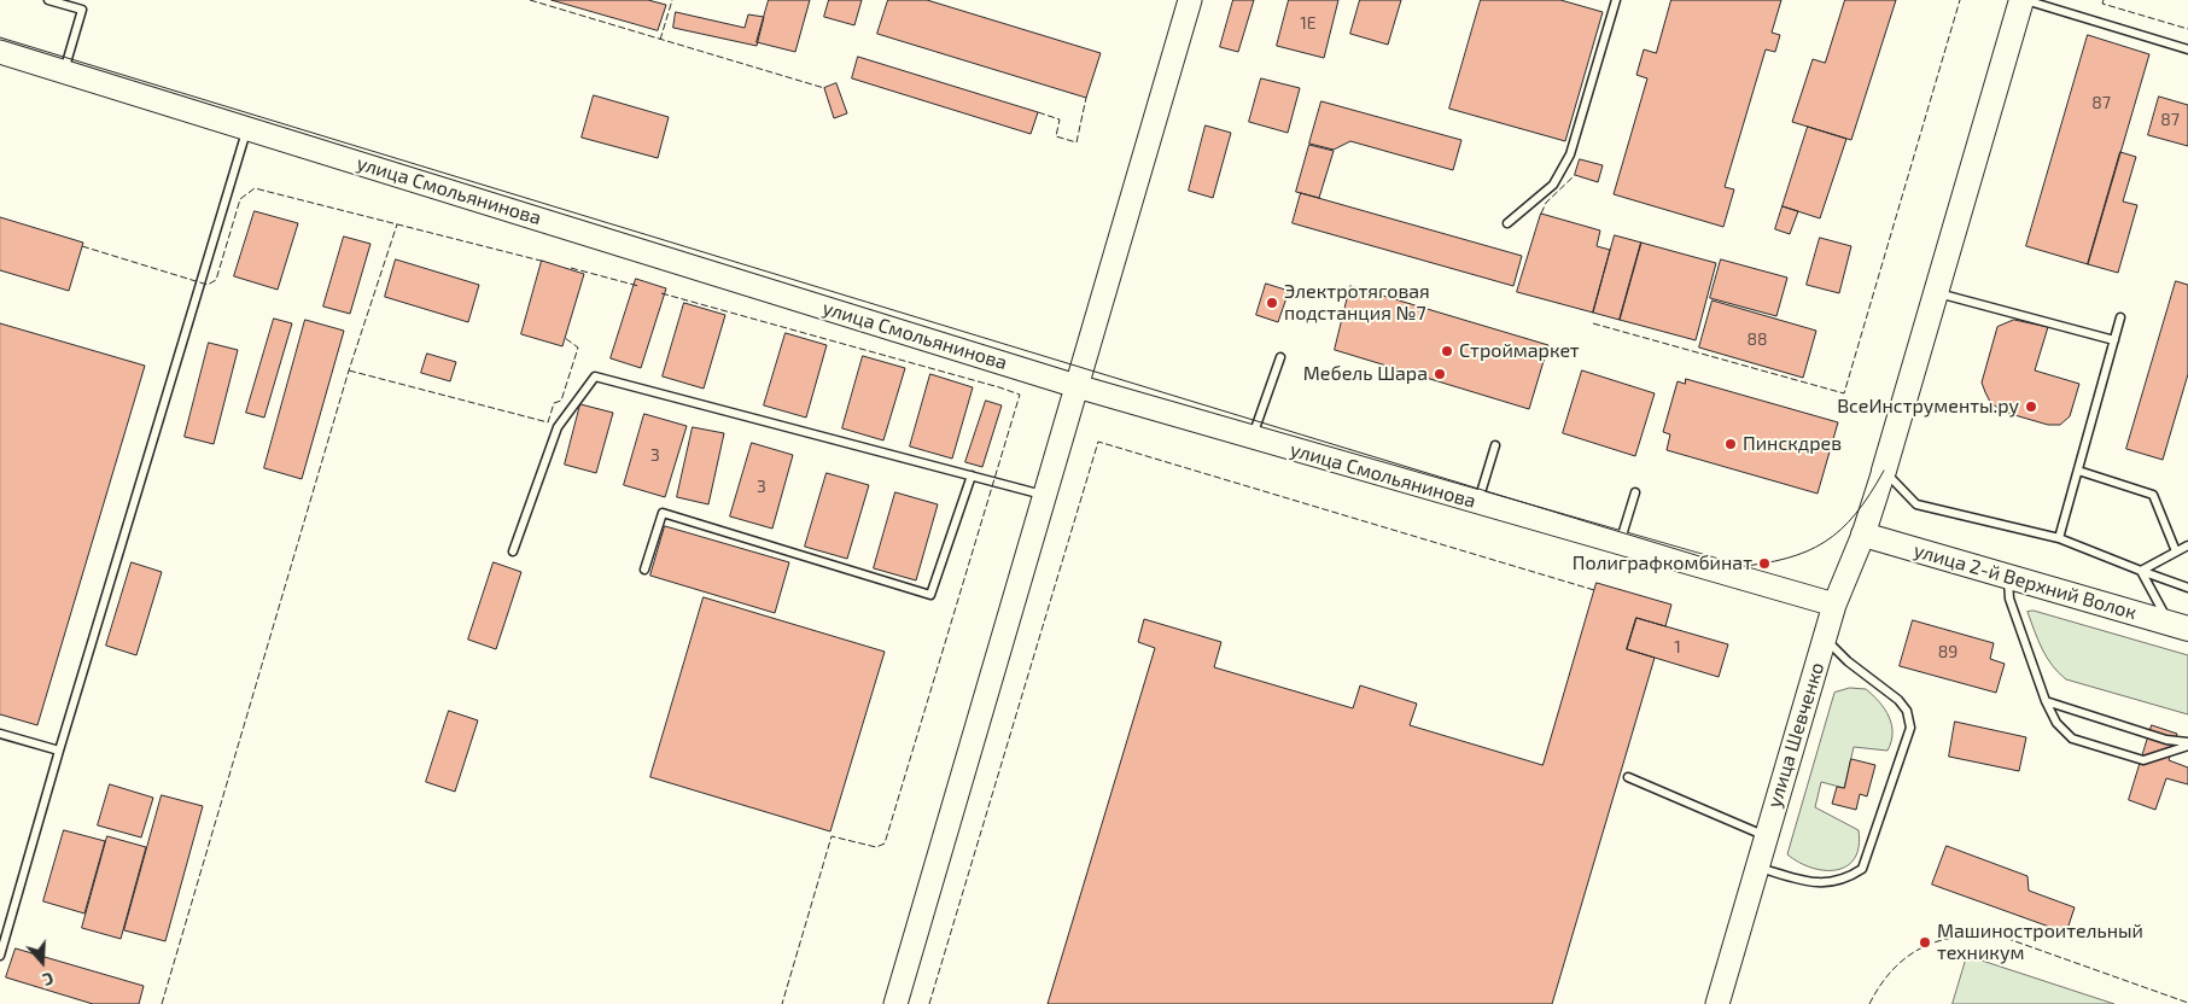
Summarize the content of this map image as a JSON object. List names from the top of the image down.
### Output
{
  "streets": {
    "main road": ["улица 2-й Верхний Волок"],
    "street": ["улица Смольянинова", "улица Шевченко"]
  },
  "crossings": [
    ["улица Смольянинова", "улица Шевченко"],
    ["улица 2-й Верхний Волок", "улица Шевченко"]
  ],
  "places": [
    "Электротяговая подстанция №7",
    "Строймаркет",
    "Мебель Шара",
    "ВсеИнструменты.ру",
    "Пинскдрев",
    "Полиграфкомбинат",
    "Машиностроительный техникум"
  ],
  "house_numbers": [
    "1Е",
    "87",
    "87",
    "88",
    "3",
    "3",
    "1",
    "89"
  ],
  "north": "bottom"
}
